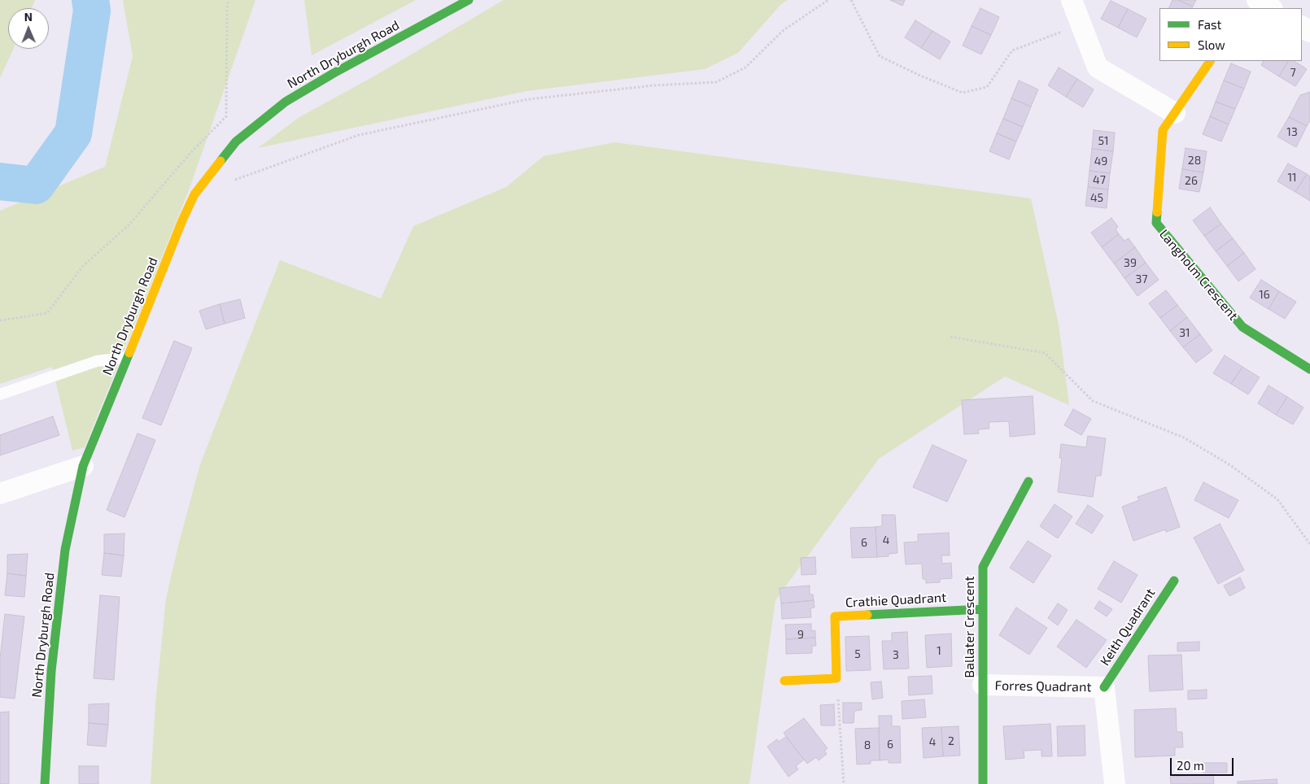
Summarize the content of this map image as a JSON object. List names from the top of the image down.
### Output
{
  "streets": {
    "street": [
      "North Dryburgh Road",
      "Langholm Crescent",
      "Crathie Quadrant",
      "Ballater Crescent",
      "Keith Quadrant",
      "Forres Quadrant"
    ]
  },
  "crossings": [
    ["Crathie Quadrant", "Ballater Crescent"],
    ["Ballater Crescent", "Forres Quadrant"],
    ["Keith Quadrant", "Forres Quadrant"]
  ],
  "house_numbers": [
    "7",
    "13",
    "51",
    "28",
    "49",
    "11",
    "47",
    "26",
    "45",
    "39",
    "37",
    "16",
    "31",
    "4",
    "6",
    "9",
    "1",
    "5",
    "3",
    "2",
    "4",
    "6",
    "8"
  ],
  "legend": ["Fast", "Slow"],
  "scale_bar": "20 m",
  "north": "top"
}
